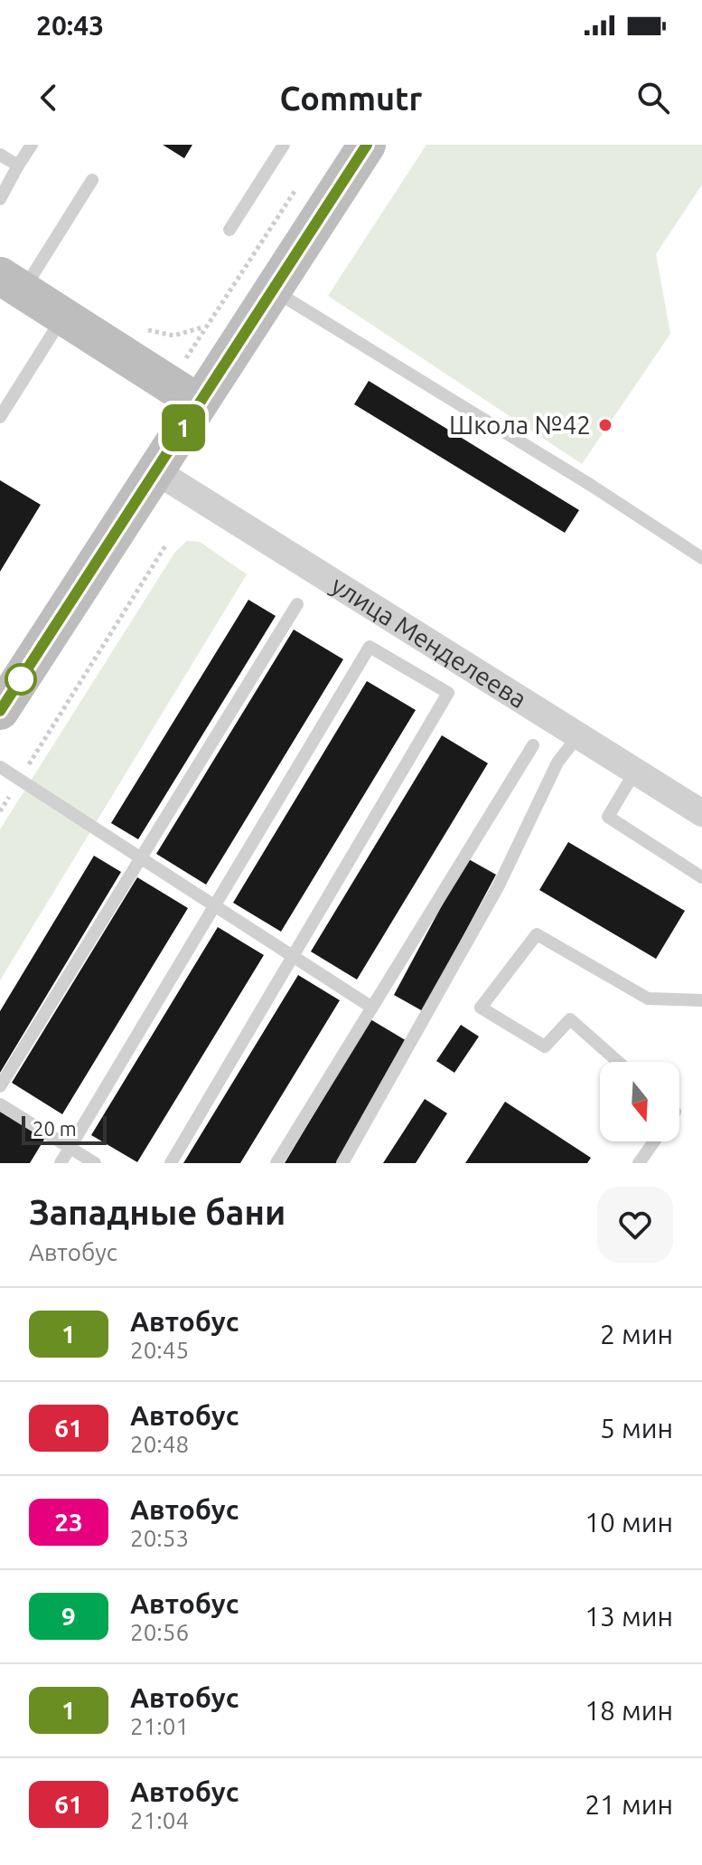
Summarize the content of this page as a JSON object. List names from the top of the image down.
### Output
{
  "streets": {
    "street": ["улица Менделеева"]
  },
  "places": ["Школа №42"],
  "lines": ["bus line 1"],
  "scale_bar": "20 m",
  "north": "bottom",
  "page": {
    "status": "20:43",
    "header": "Commutr",
    "on_map": "1",
    "scale": "20 m",
    "heading": ["Западные бани", "Автобус"],
    "list": [
      {
        "mark": "1",
        "name": "Автобус",
        "note": "20:45",
        "value": "2 мин"
      },
      {
        "mark": "61",
        "name": "Автобус",
        "note": "20:48",
        "value": "5 мин"
      },
      {
        "mark": "23",
        "name": "Автобус",
        "note": "20:53",
        "value": "10 мин"
      },
      {
        "mark": "9",
        "name": "Автобус",
        "note": "20:56",
        "value": "13 мин"
      },
      {
        "mark": "1",
        "name": "Автобус",
        "note": "21:01",
        "value": "18 мин"
      },
      {
        "mark": "61",
        "name": "Автобус",
        "note": "21:04",
        "value": "21 мин"
      }
    ]
  }
}
